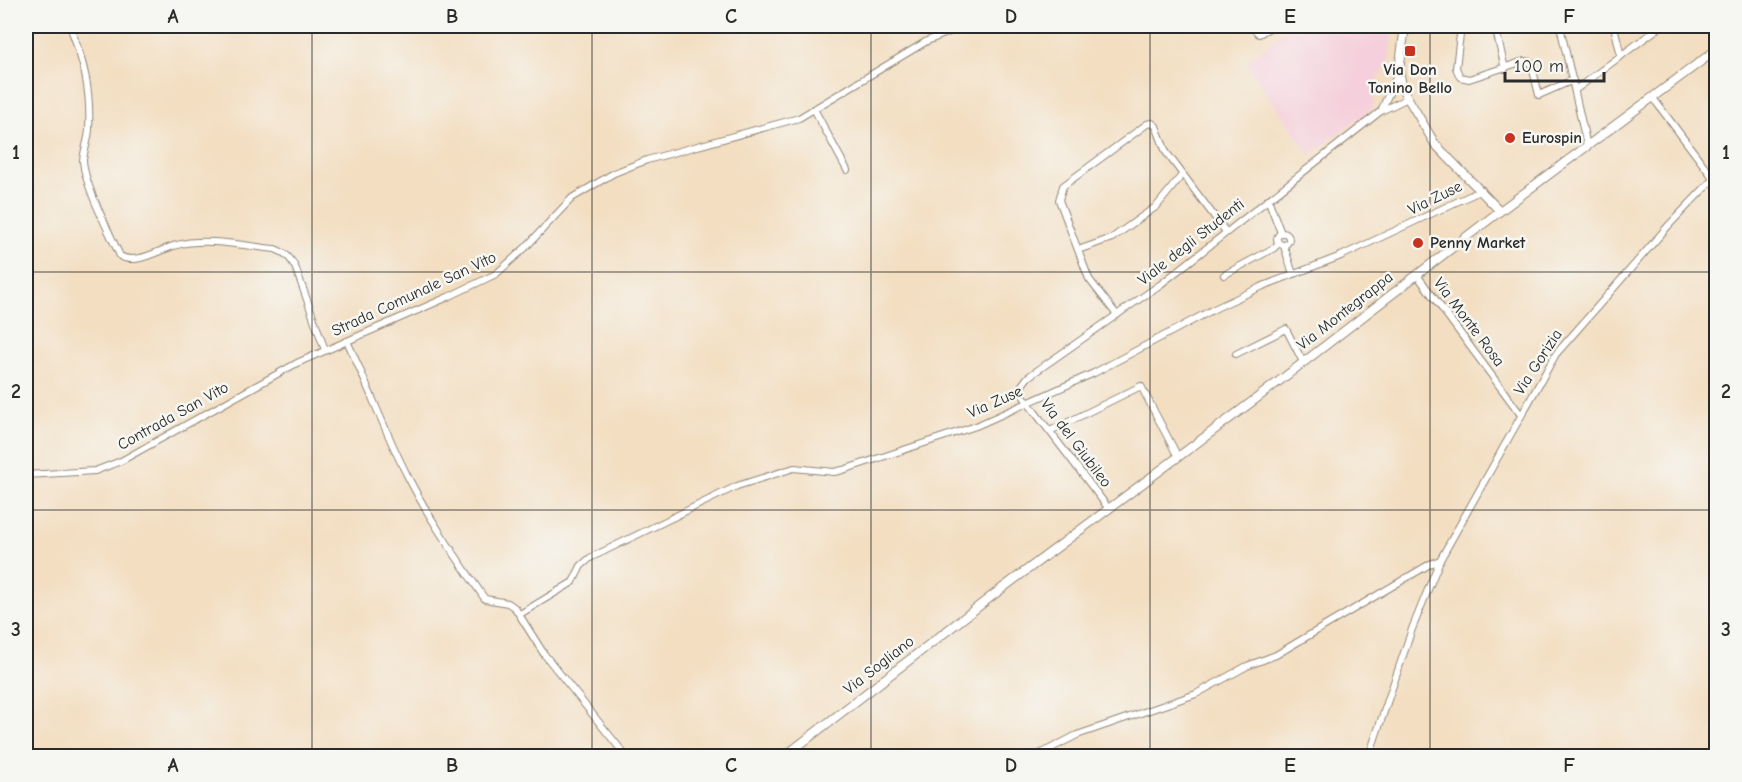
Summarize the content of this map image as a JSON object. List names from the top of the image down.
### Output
{
  "streets": {
    "main road": ["Via Montegrappa", "Via Sogliano"],
    "street": [
      "Via Zuse",
      "Viale degli Studenti",
      "Strada Comunale San Vito",
      "Via Monte Rosa",
      "Via Gorizia",
      "Contrada San Vito",
      "Via del Giubileo"
    ]
  },
  "crossings": [
    ["Via Zuse", "Via del Giubileo"],
    ["Viale degli Studenti", "Via del Giubileo"],
    ["Strada Comunale San Vito", "Contrada San Vito"],
    ["Via Montegrappa", "Via Monte Rosa"],
    ["Via Montegrappa", "Via del Giubileo"],
    ["Via Montegrappa", "Via Sogliano"],
    ["Via Monte Rosa", "Via Gorizia"]
  ],
  "places": {
    "transit": ["Via Don Tonino Bello"],
    "other": ["Eurospin", "Penny Market"]
  },
  "scale_bar": "100 m",
  "grid": {
    "columns": [
      "A",
      "B",
      "C",
      "D",
      "E",
      "F"
    ],
    "rows": ["1", "2", "3"]
  }
}
